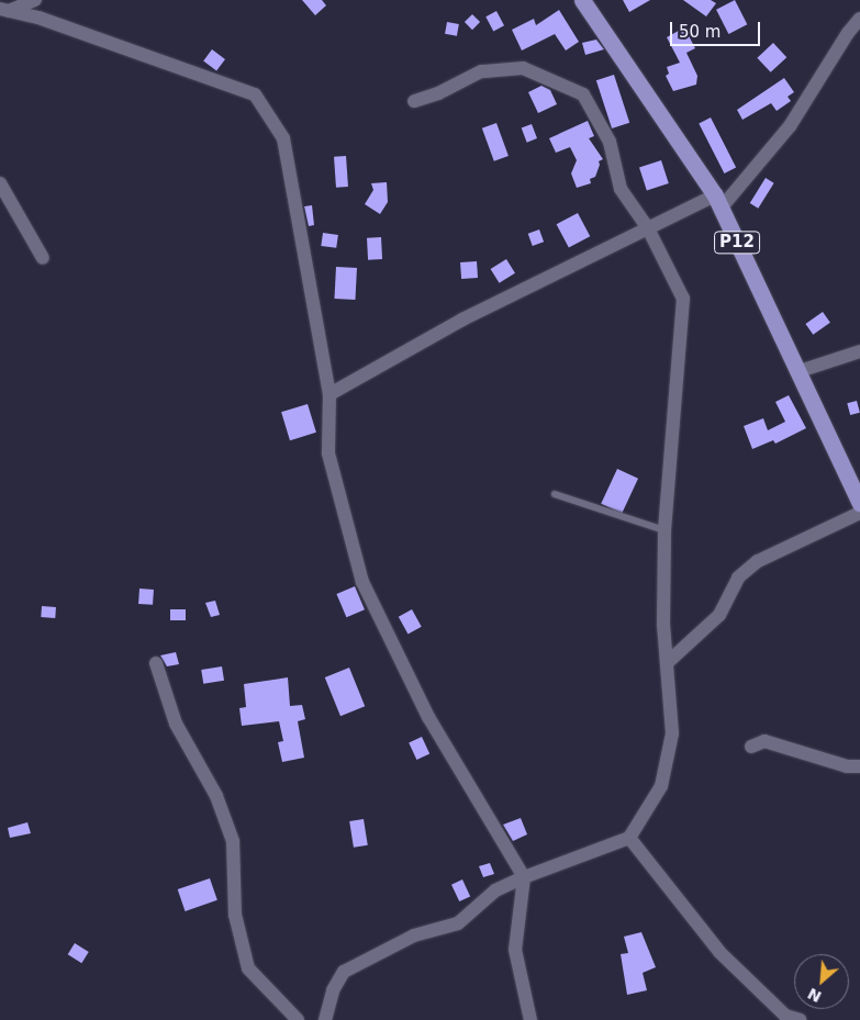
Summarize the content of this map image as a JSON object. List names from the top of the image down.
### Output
{
  "streets": {
    "main road": ["P12"]
  },
  "scale_bar": "50 m",
  "north": "bottom left"
}
